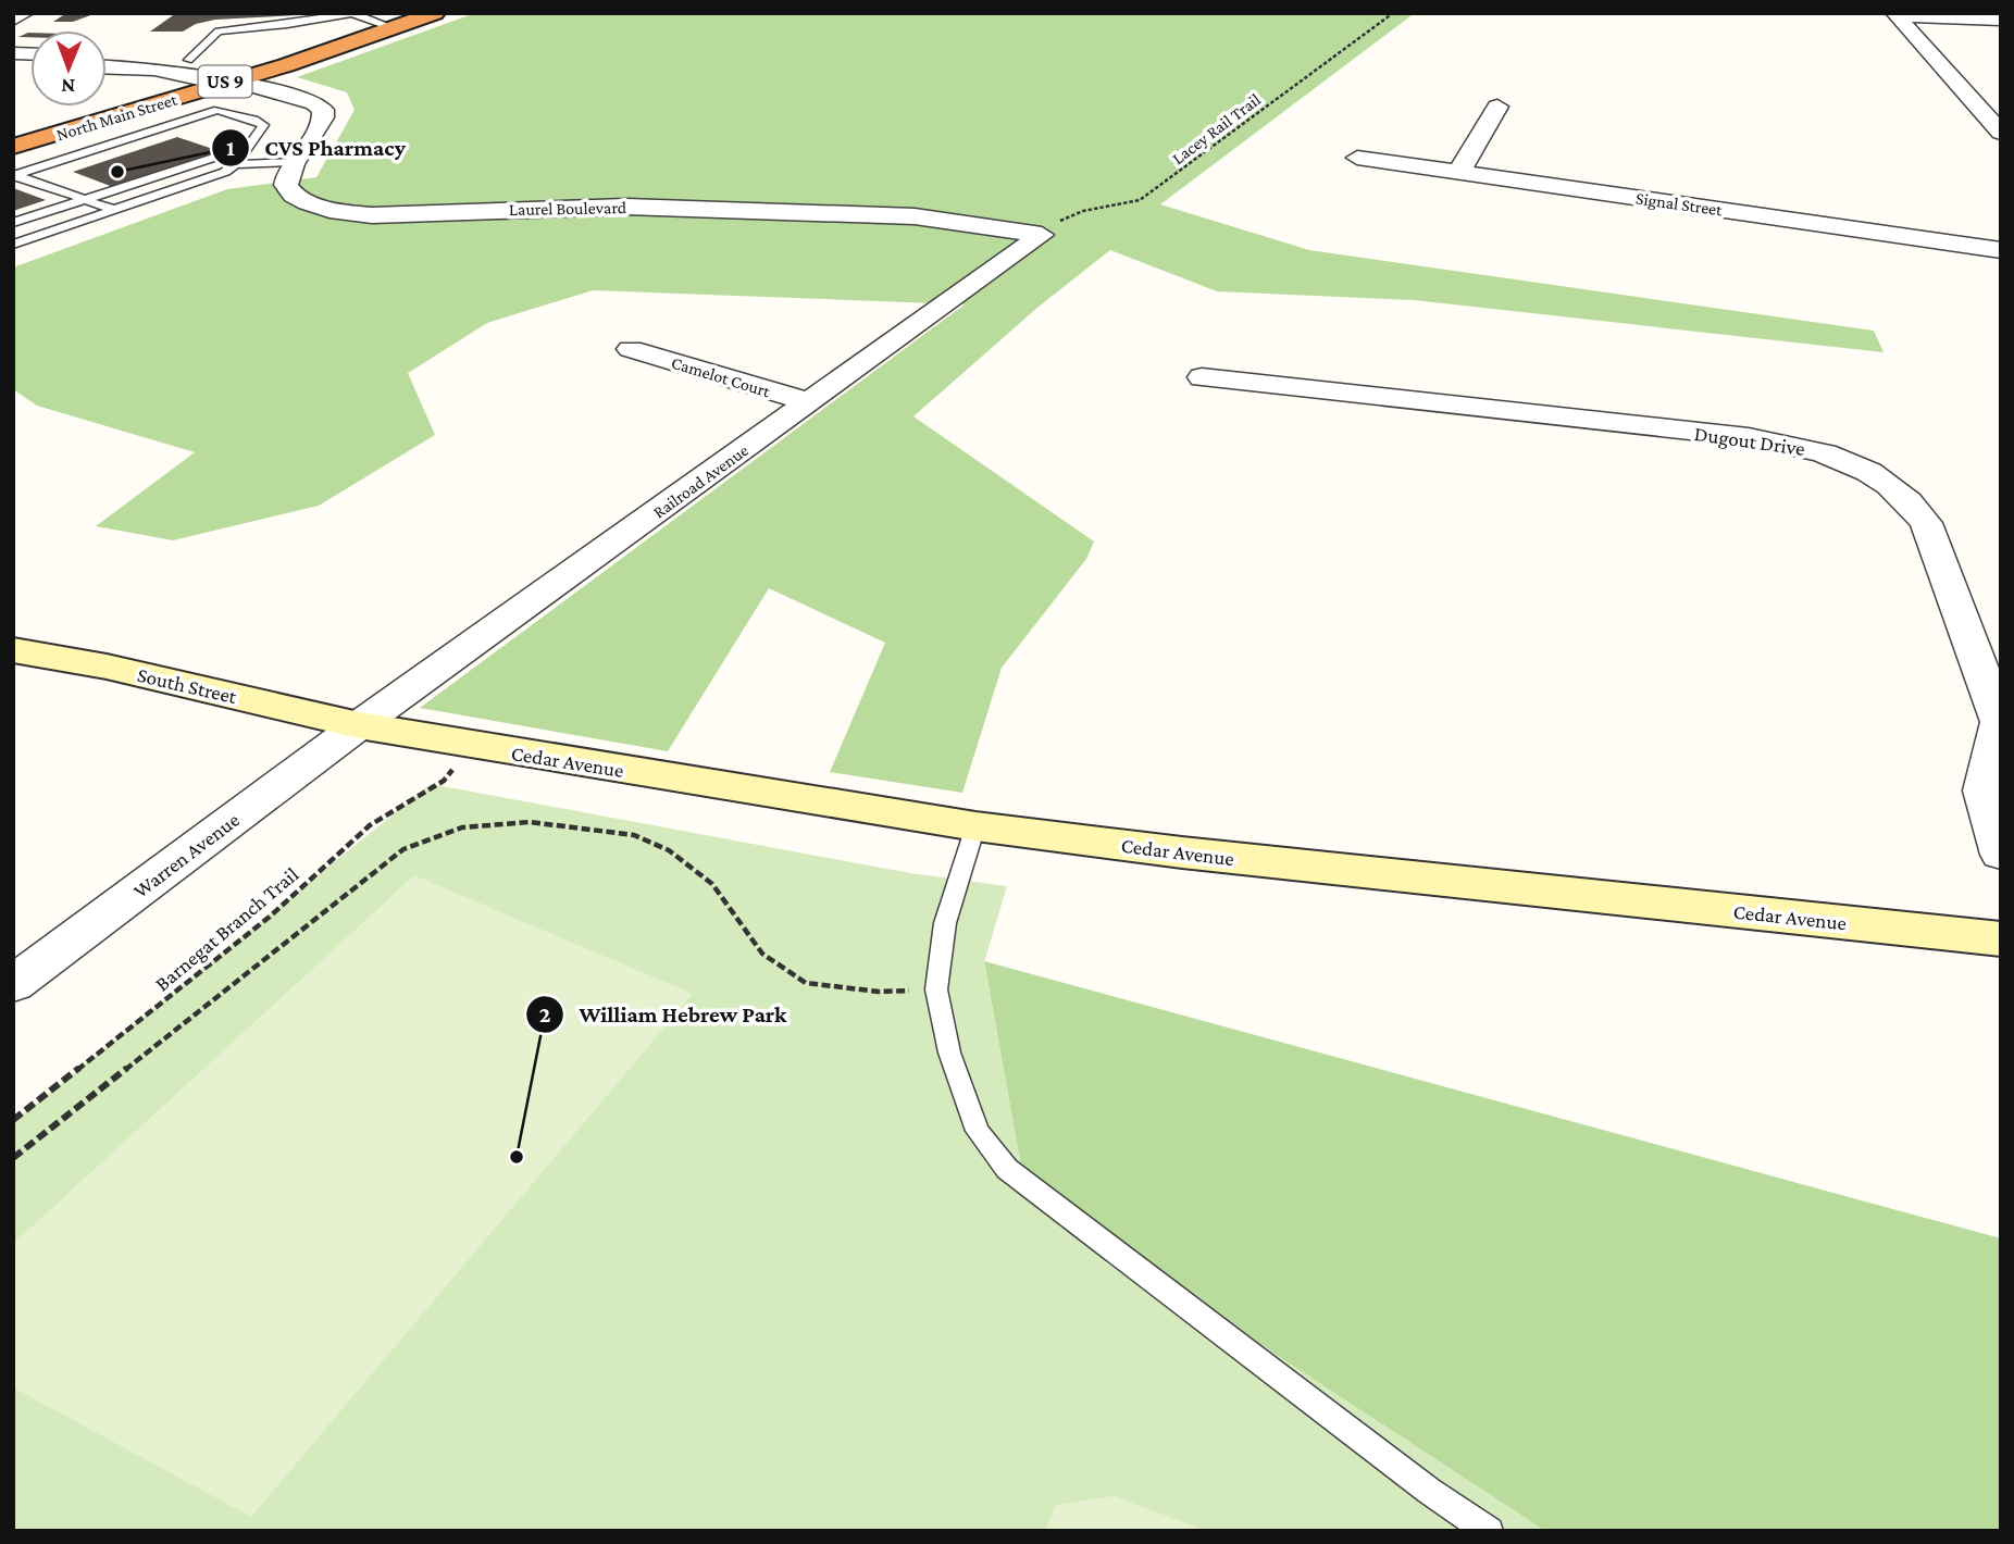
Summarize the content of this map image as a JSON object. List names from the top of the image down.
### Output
{
  "streets": {
    "highway": ["US 9", "North Main Street"],
    "street": [
      "Signal Street",
      "Laurel Boulevard",
      "Camelot Court",
      "Dugout Drive",
      "Railroad Avenue",
      "South Street",
      "Cedar Avenue",
      "Warren Avenue"
    ],
    "path": ["Lacey Rail Trail", "Barnegat Branch Trail"]
  },
  "crossings": [
    ["Lacey Rail Trail", "Laurel Boulevard"],
    ["Lacey Rail Trail", "Railroad Avenue"],
    ["Laurel Boulevard", "Railroad Avenue"],
    ["Camelot Court", "Railroad Avenue"],
    ["Railroad Avenue", "South Street"],
    ["Railroad Avenue", "Cedar Avenue"],
    ["Railroad Avenue", "Warren Avenue"],
    ["South Street", "Cedar Avenue"],
    ["South Street", "Warren Avenue"],
    ["Cedar Avenue", "Warren Avenue"]
  ],
  "places": ["CVS Pharmacy", "William Hebrew Park"],
  "north": "bottom"
}
